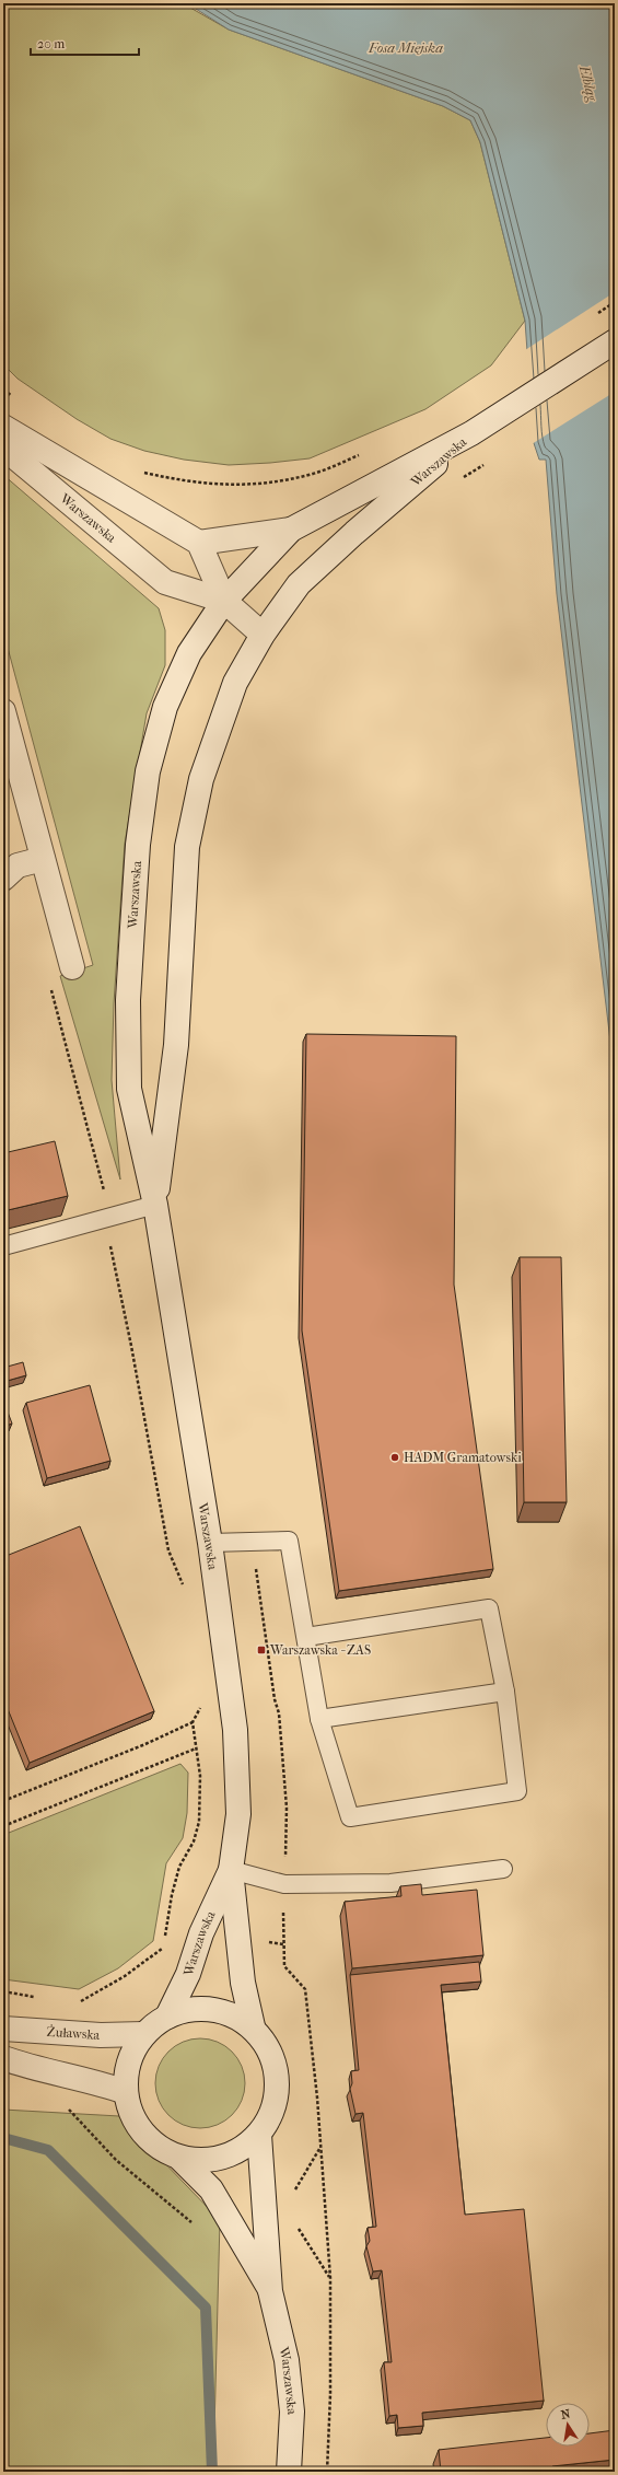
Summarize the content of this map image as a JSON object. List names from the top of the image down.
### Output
{
  "streets": {
    "main road": ["Warszawska", "Żuławska"]
  },
  "crossings": [
    ["Warszawska", "Żuławska"]
  ],
  "water": ["Fosa Miejska", "Elbląg"],
  "places": {
    "other": ["HADM Gramatowski"],
    "transit": ["Warszawska - ZAS"]
  },
  "scale_bar": "20 m",
  "north": "top"
}
